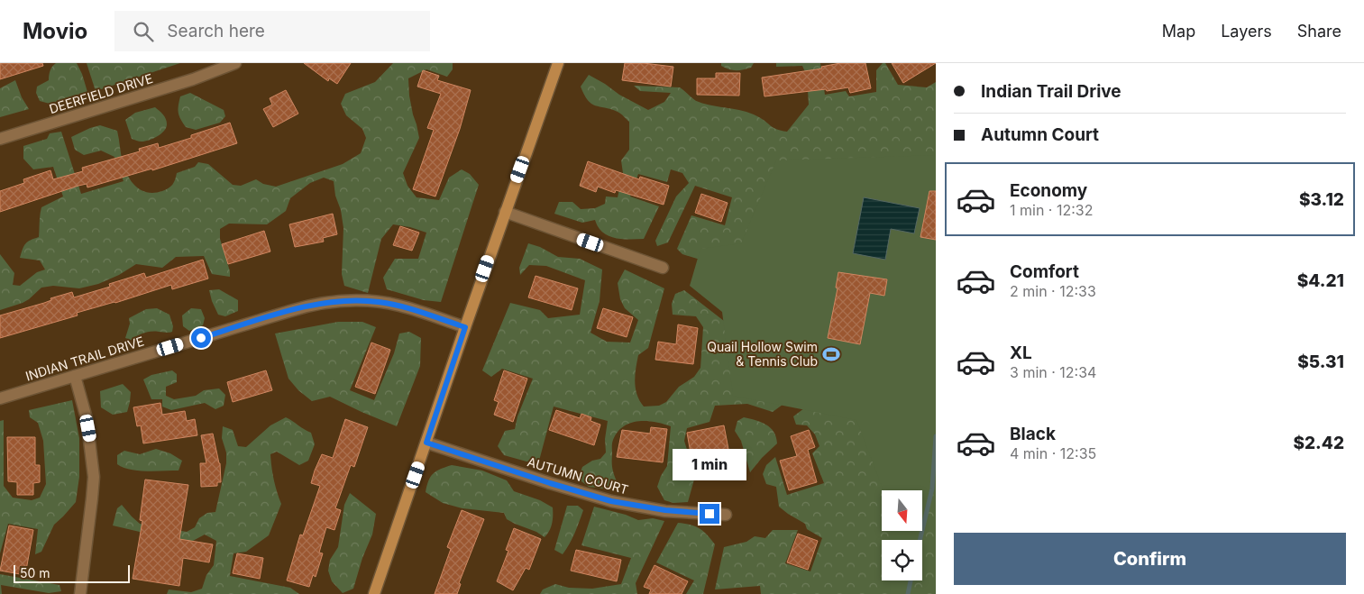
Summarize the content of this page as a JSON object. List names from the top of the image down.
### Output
{
  "streets": {
    "street": ["DEERFIELD DRIVE", "INDIAN TRAIL DRIVE", "AUTUMN COURT"]
  },
  "places": {
    "sports": ["Quail Hollow Swim & Tennis Club"]
  },
  "scale_bar": "50 m",
  "north": "bottom",
  "page": {
    "header": "Movio",
    "search": "Search here",
    "nav": ["Map", "Layers", "Share"],
    "banner": ["Indian Trail Drive", "Autumn Court"],
    "list": [
      {
        "name": "Economy",
        "note": "1 min · 12:32",
        "value": "$3.12"
      },
      {
        "name": "Comfort",
        "note": "2 min · 12:33",
        "value": "$4.21"
      },
      {
        "name": "XL",
        "note": "3 min · 12:34",
        "value": "$5.31"
      },
      {
        "name": "Black",
        "note": "4 min · 12:35",
        "value": "$2.42"
      }
    ],
    "bubble": "1 min",
    "buttons": "Confirm",
    "scale": "50 m"
  }
}
